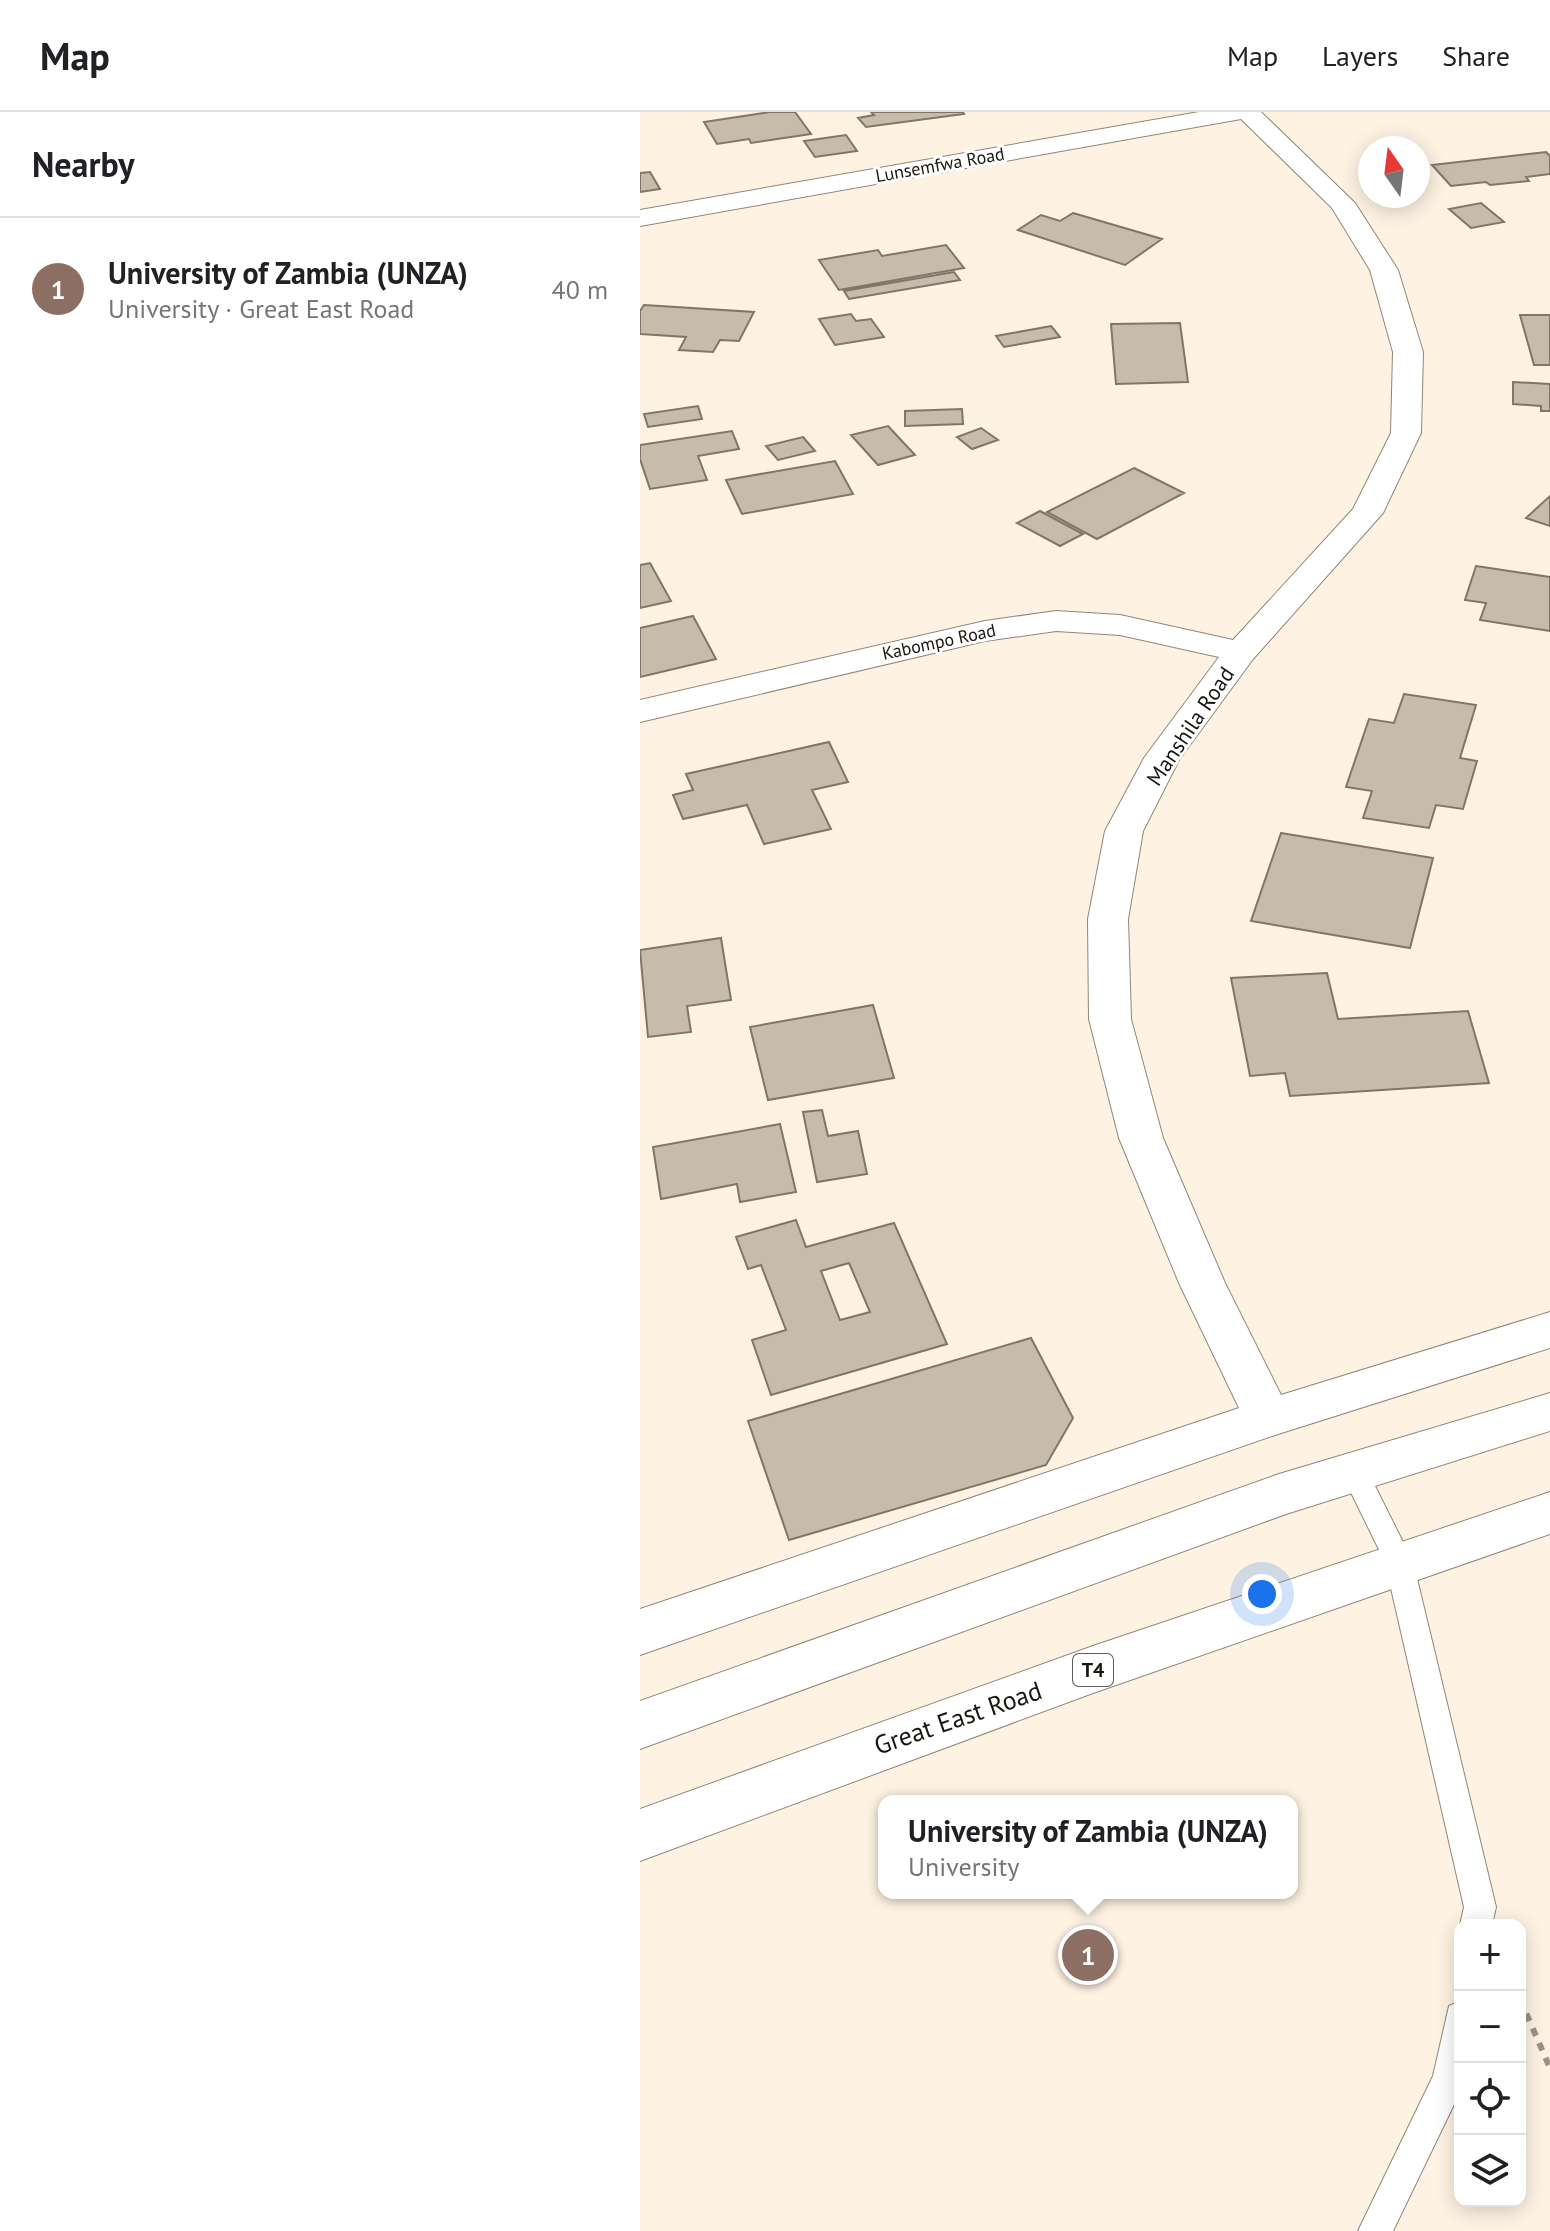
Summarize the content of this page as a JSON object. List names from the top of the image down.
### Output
{
  "streets": {
    "street": [
      "Lunsemfwa Road",
      "Kabompo Road",
      "Manshila Road",
      "T4",
      "Great East Road"
    ]
  },
  "crossings": [
    ["Kabompo Road", "Manshila Road"]
  ],
  "north": "top",
  "page": {
    "header": "Map",
    "nav": ["Map", "Layers", "Share"],
    "heading": "Nearby",
    "list": [
      {
        "mark": "1",
        "name": "University of Zambia (UNZA)",
        "note": "University · Great East Road",
        "value": "40 m"
      }
    ],
    "popup": ["University of Zambia (UNZA)", "University"],
    "map_buttons": ["+", "−"],
    "pins": "1"
  }
}
